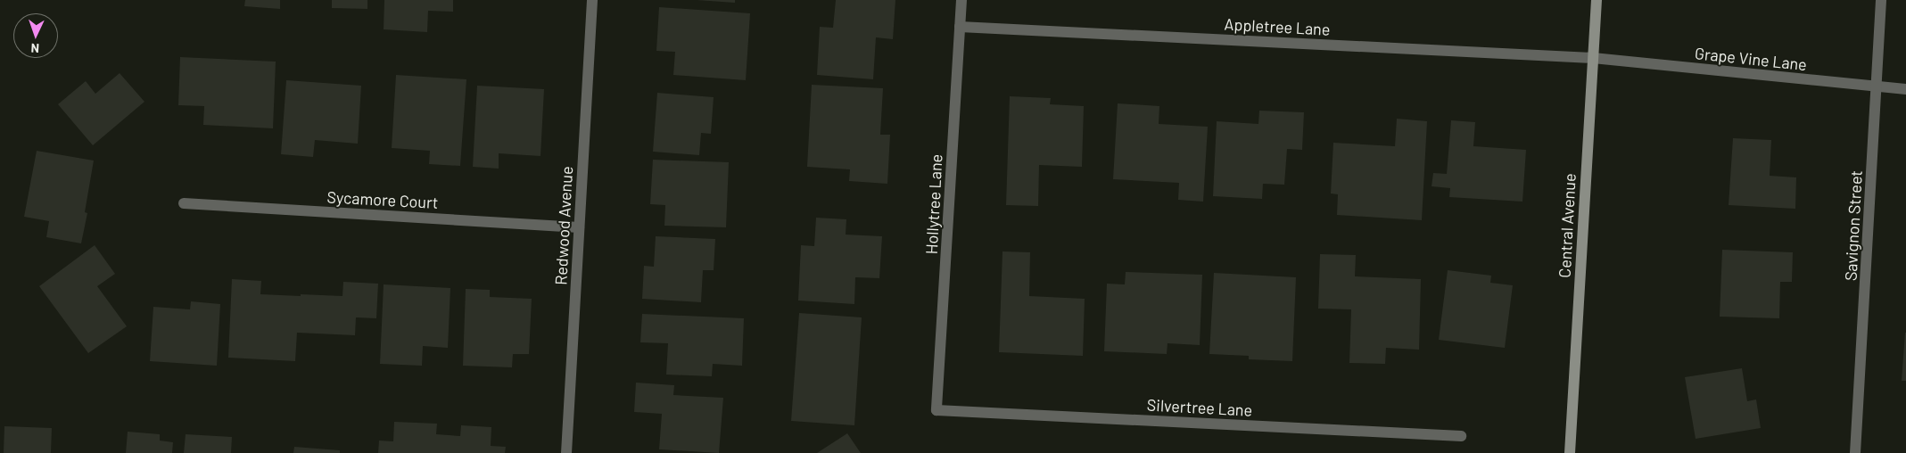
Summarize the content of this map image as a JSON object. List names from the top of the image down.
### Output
{
  "streets": {
    "main road": ["Central Avenue"],
    "street": [
      "Appletree Lane",
      "Grape Vine Lane",
      "Sycamore Court",
      "Hollytree Lane",
      "Redwood Avenue",
      "Savignon Street",
      "Silvertree Lane"
    ]
  },
  "crossings": [
    ["Appletree Lane", "Grape Vine Lane"],
    ["Appletree Lane", "Hollytree Lane"],
    ["Appletree Lane", "Central Avenue"],
    ["Grape Vine Lane", "Central Avenue"],
    ["Grape Vine Lane", "Savignon Street"],
    ["Sycamore Court", "Redwood Avenue"],
    ["Hollytree Lane", "Silvertree Lane"]
  ],
  "north": "bottom"
}
